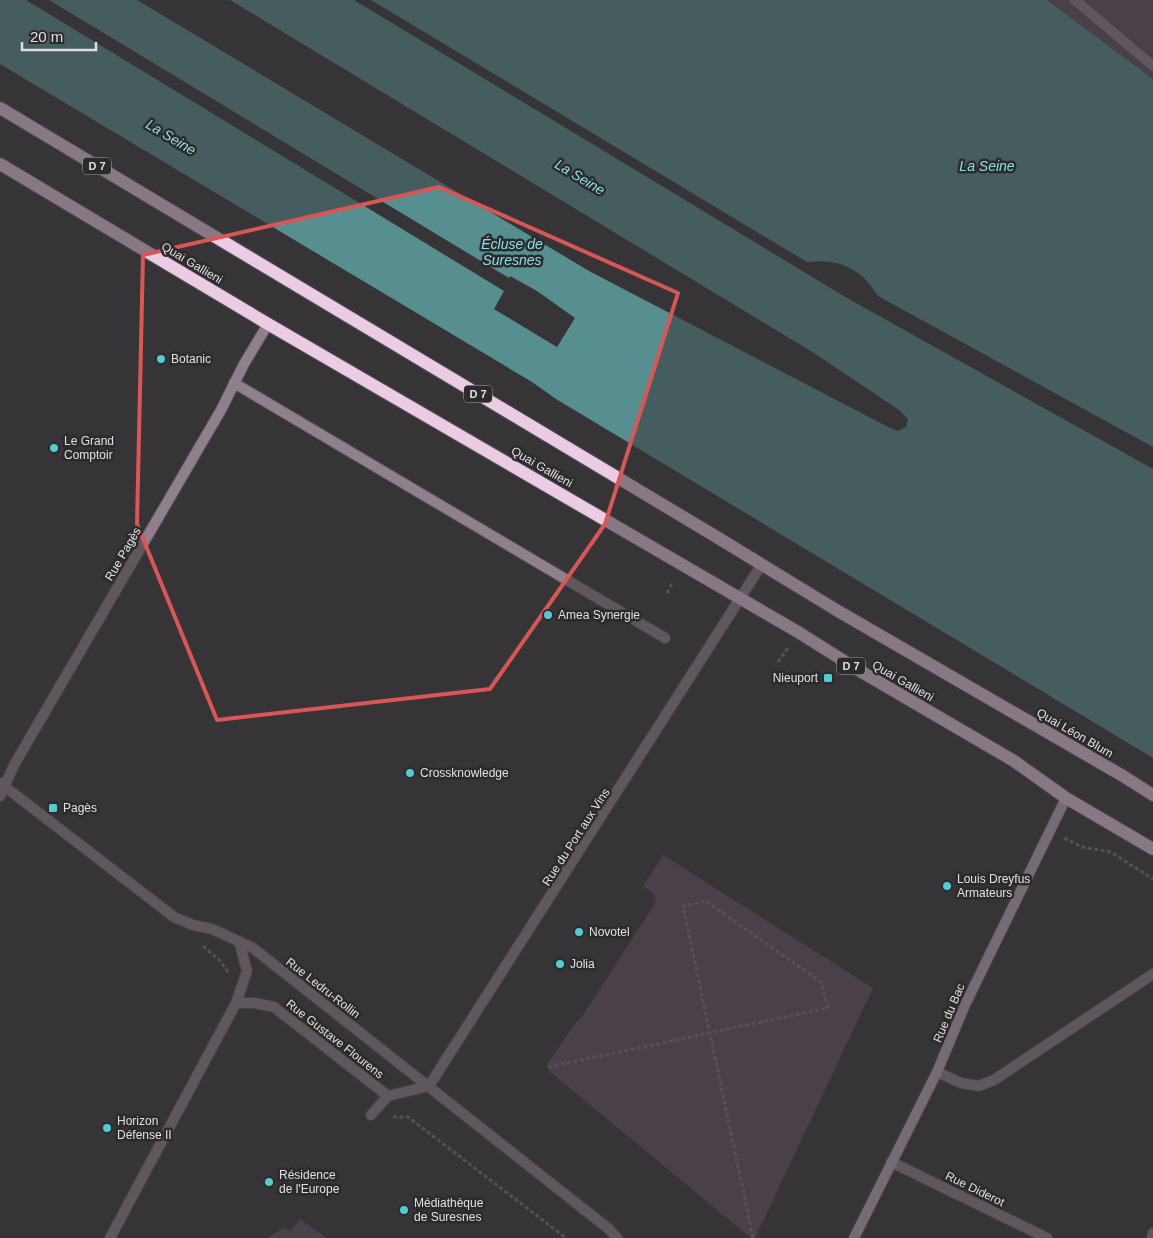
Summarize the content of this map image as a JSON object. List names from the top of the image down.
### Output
{
  "streets": {
    "main road": ["D 7", "Quai Gallieni", "Quai Léon Blum"],
    "street": [
      "Rue Pagès",
      "Rue du Port aux Vins",
      "Rue Ledru-Rollin",
      "Rue du Bac",
      "Rue Gustave Flourens",
      "Rue Diderot"
    ]
  },
  "crossings": [
    ["D 7", "Quai Gallieni"],
    ["D 7", "Quai Léon Blum"],
    ["D 7", "Rue du Port aux Vins"],
    ["D 7", "Rue du Bac"],
    ["Quai Gallieni", "Rue Pagès"],
    ["Quai Gallieni", "Rue du Port aux Vins"],
    ["Quai Gallieni", "Rue du Bac"],
    ["Rue Pagès", "Rue Ledru-Rollin"],
    ["Quai Léon Blum", "Rue du Port aux Vins"],
    ["Rue du Port aux Vins", "Rue Ledru-Rollin"],
    ["Rue du Bac", "Rue Diderot"]
  ],
  "water": ["La Seine", "Écluse de Suresnes"],
  "places": {
    "other": [
      "Botanic",
      "Le Grand Comptoir",
      "Amea Synergie",
      "Crossknowledge",
      "Louis Dreyfus Armateurs",
      "Novotel",
      "Jolia",
      "Horizon Défense II",
      "Résidence de l'Europe",
      "Médiathèque de Suresnes"
    ],
    "transit": ["Nieuport", "Pagès"]
  },
  "scale_bar": "20 m"
}
